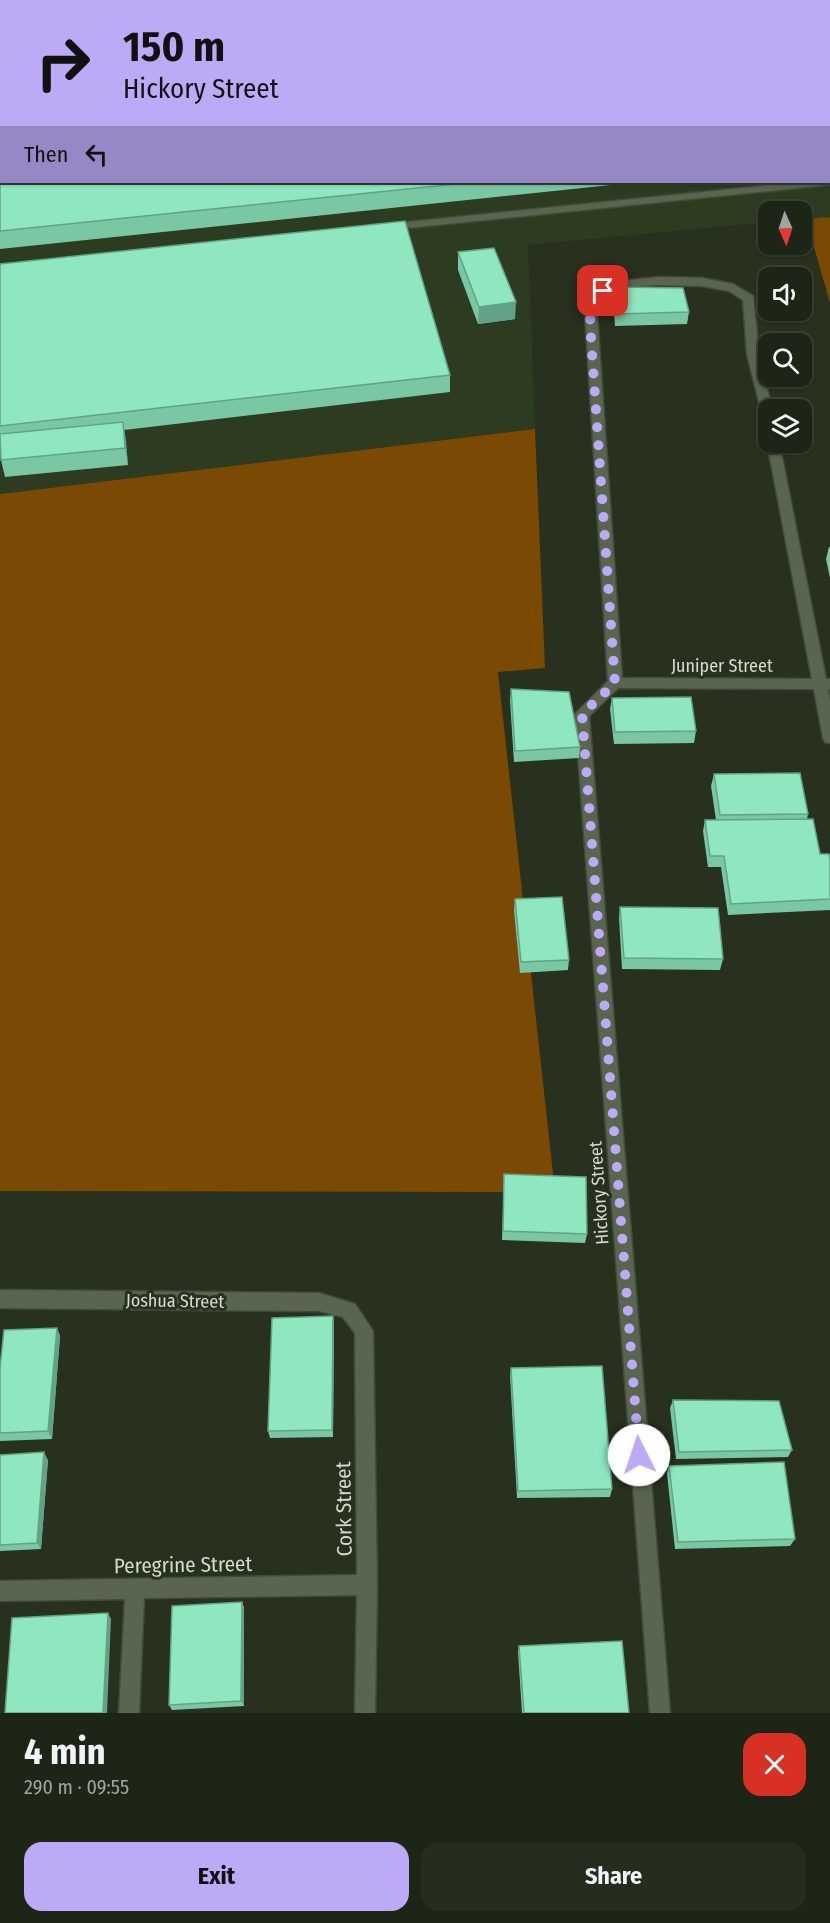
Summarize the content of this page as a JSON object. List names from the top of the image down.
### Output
{
  "streets": {
    "street": [
      "Juniper Street",
      "Hickory Street",
      "Joshua Street",
      "Cork Street",
      "Peregrine Street"
    ]
  },
  "crossings": [
    ["Juniper Street", "Hickory Street"],
    ["Joshua Street", "Cork Street"],
    ["Cork Street", "Peregrine Street"]
  ],
  "north": "bottom",
  "page": {
    "turn": ["150 m", "Hickory Street"],
    "then": "Then",
    "heading": ["4 min", "290 m · 09:55"],
    "buttons": ["Exit", "Share"]
  }
}
